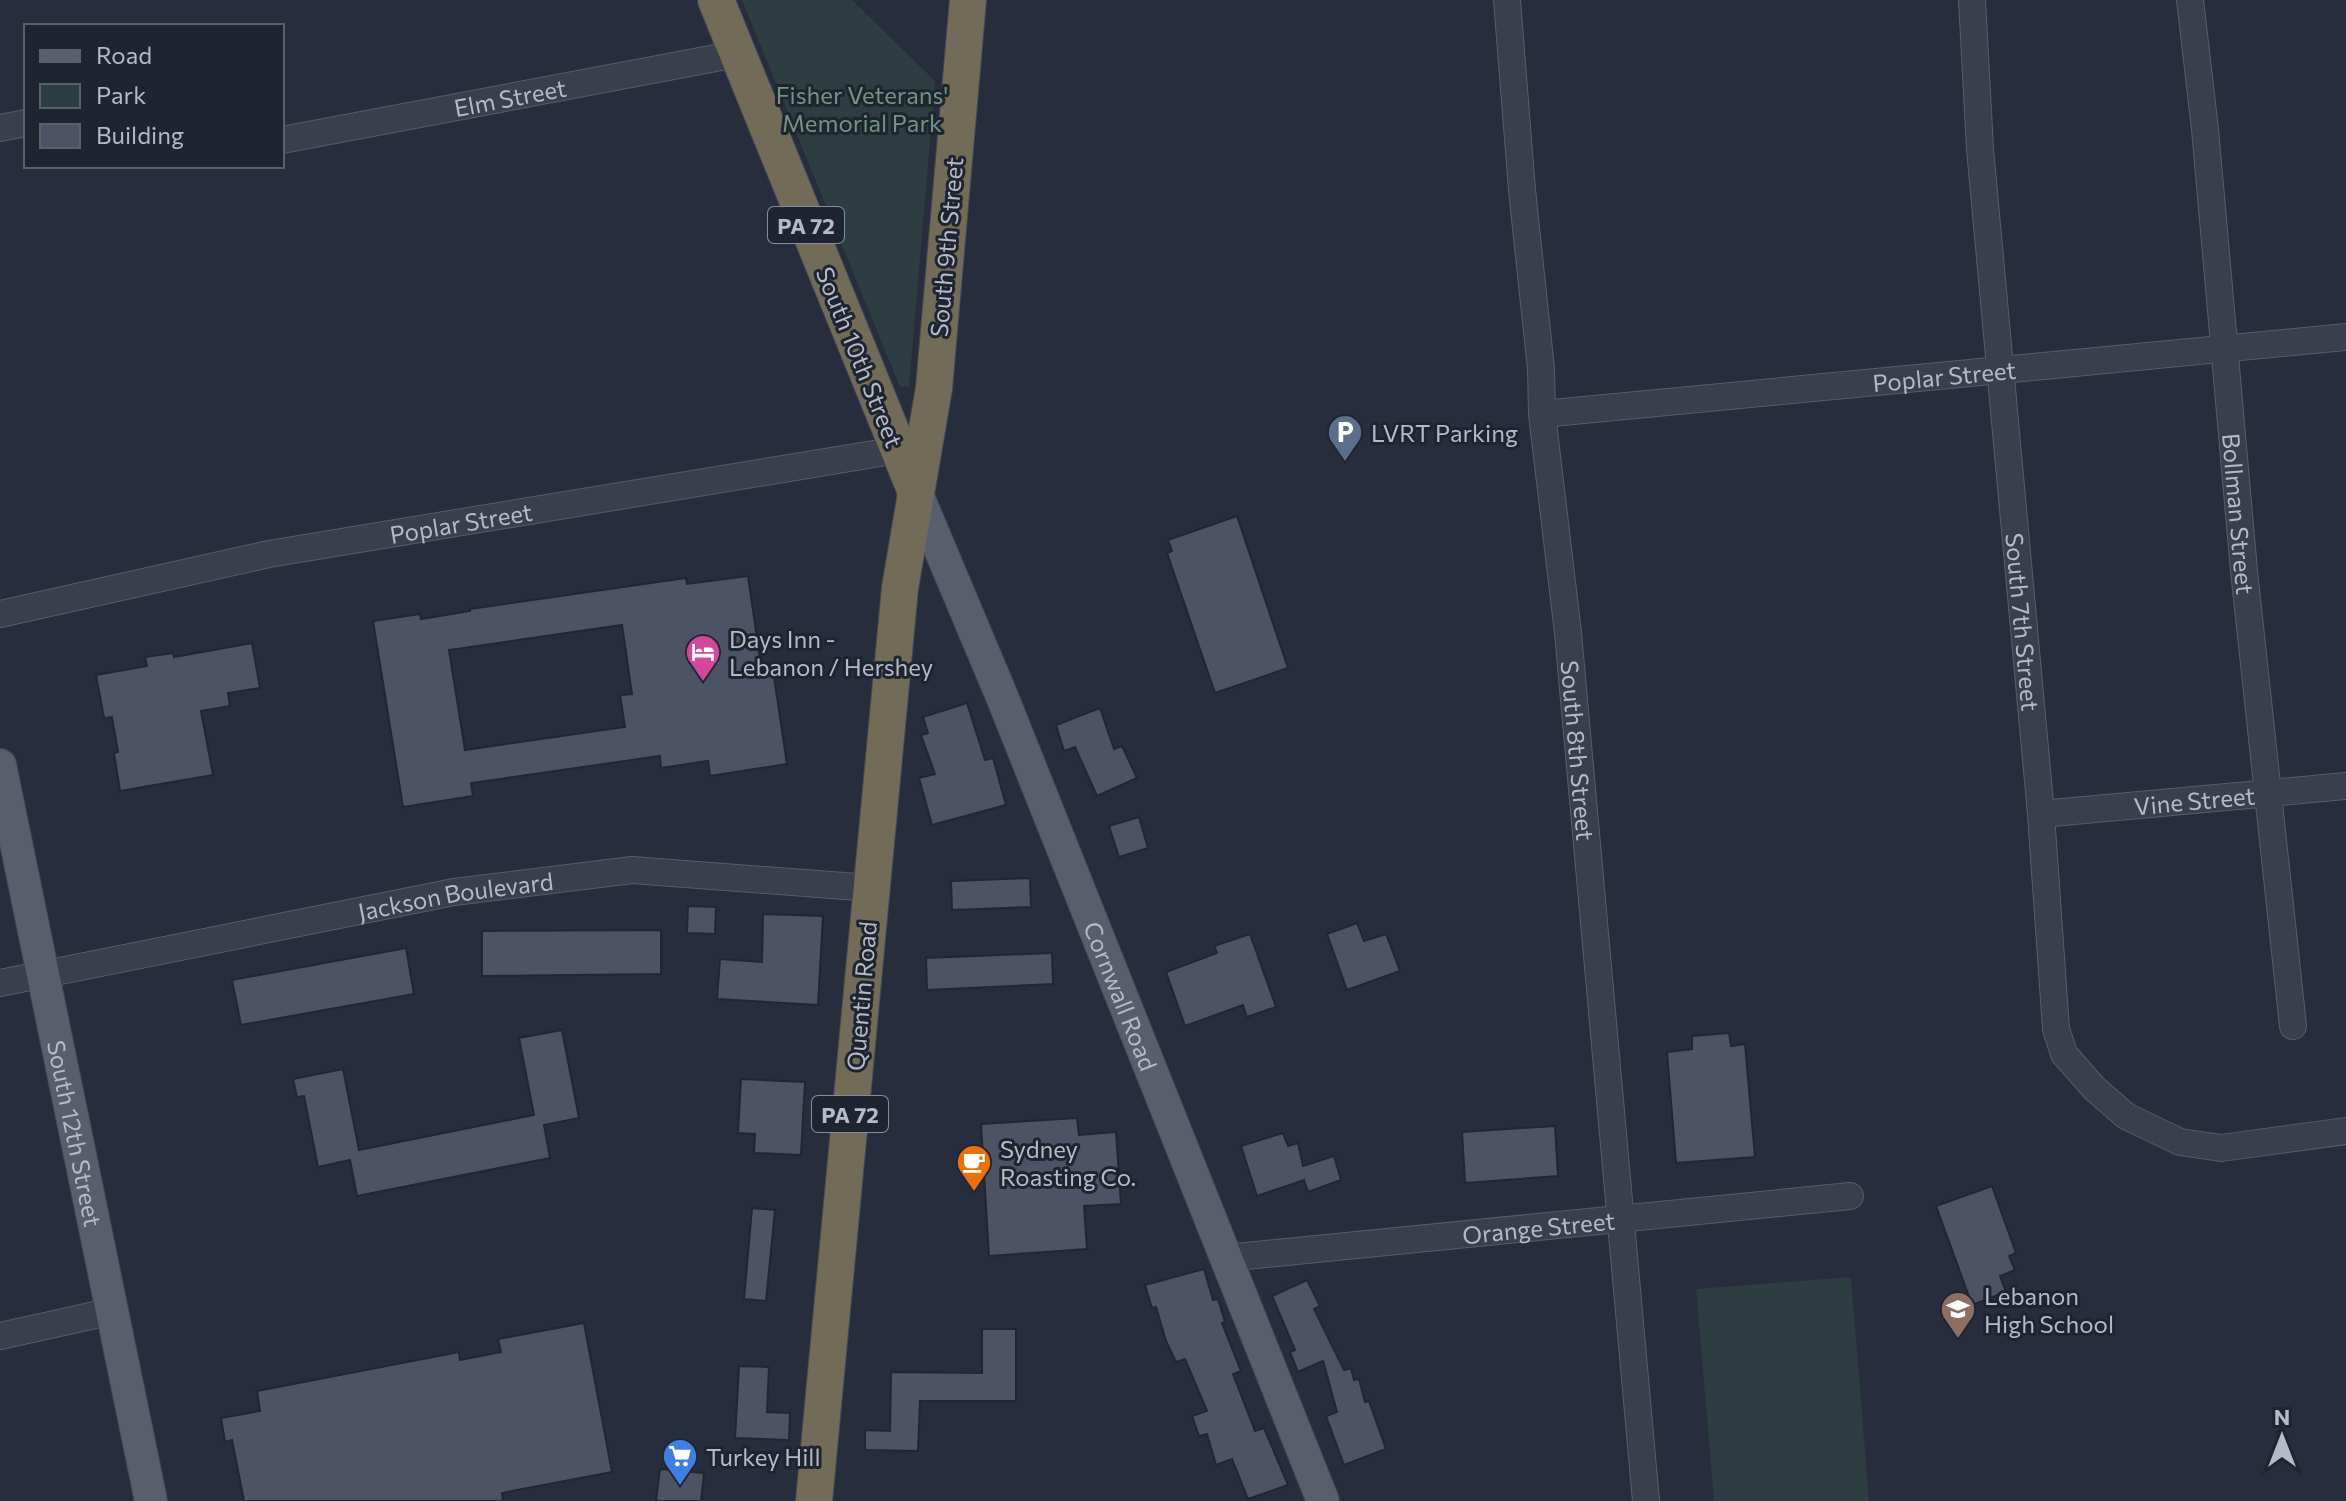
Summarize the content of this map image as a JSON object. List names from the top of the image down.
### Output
{
  "streets": {
    "highway": [
      "PA 72",
      "South 9th Street",
      "South 10th Street",
      "Quentin Road"
    ],
    "main road": ["Cornwall Road", "South 12th Street"],
    "street": [
      "Elm Street",
      "Poplar Street",
      "Bollman Street",
      "South 7th Street",
      "South 8th Street",
      "Vine Street",
      "Jackson Boulevard",
      "Orange Street"
    ]
  },
  "crossings": [
    ["Elm Street", "South 10th Street"],
    ["South 9th Street", "South 10th Street"],
    ["South 9th Street", "Poplar Street"],
    ["South 10th Street", "Poplar Street"],
    ["South 10th Street", "Quentin Road"],
    ["South 10th Street", "Cornwall Road"],
    ["Poplar Street", "Bollman Street"],
    ["Poplar Street", "South 7th Street"],
    ["Poplar Street", "South 8th Street"],
    ["Bollman Street", "Vine Street"],
    ["South 7th Street", "Vine Street"],
    ["South 8th Street", "Orange Street"],
    ["Jackson Boulevard", "Quentin Road"],
    ["Jackson Boulevard", "South 12th Street"],
    ["Quentin Road", "Cornwall Road"],
    ["Cornwall Road", "Orange Street"]
  ],
  "parks": ["Fisher Veterans' Memorial Park"],
  "places": {
    "parking": ["LVRT Parking"],
    "hotel": ["Days Inn - Lebanon / Hershey"],
    "cafe": ["Sydney Roasting Co."],
    "school or university": ["Lebanon High School"],
    "supermarket": ["Turkey Hill"]
  },
  "legend": ["Road", "Park", "Building"],
  "north": "top"
}
